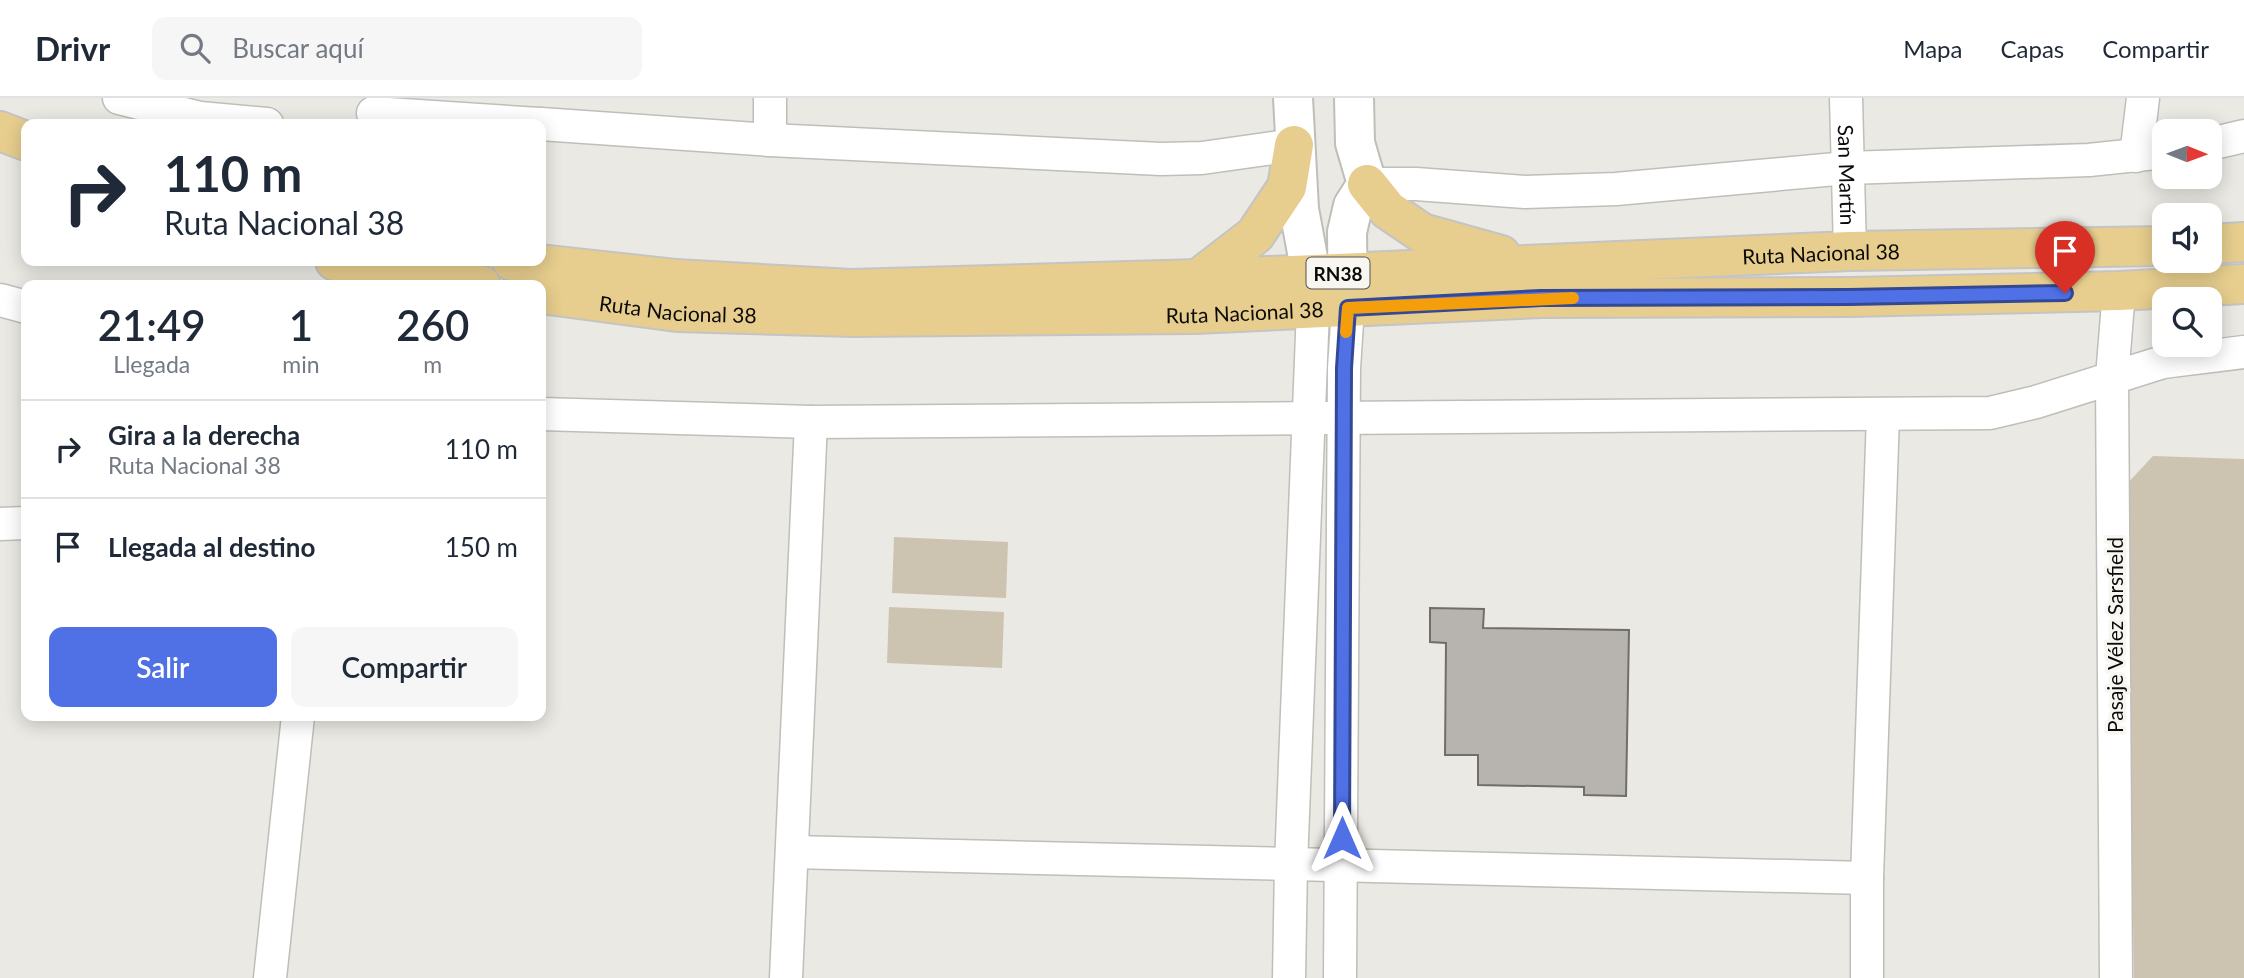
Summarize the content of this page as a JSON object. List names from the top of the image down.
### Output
{
  "streets": {
    "main road": ["Ruta Nacional 38", "RN38"],
    "street": ["San Martín", "Pasaje Vélez Sarsfield"]
  },
  "crossings": [
    ["San Martín", "Ruta Nacional 38"],
    ["Ruta Nacional 38", "Pasaje Vélez Sarsfield"]
  ],
  "north": "right",
  "page": {
    "header": "Drivr",
    "search": "Buscar aquí",
    "nav": ["Mapa", "Capas", "Compartir"],
    "turn": ["110 m", "Ruta Nacional 38"],
    "eta": [
      "21:49",
      "Llegada",
      "1",
      "min",
      "260",
      "m"
    ],
    "list": [
      {
        "name": "Gira a la derecha",
        "note": "Ruta Nacional 38",
        "value": "110 m"
      },
      {
        "name": "Llegada al destino",
        "value": "150 m"
      }
    ],
    "buttons": ["Salir", "Compartir"]
  }
}
